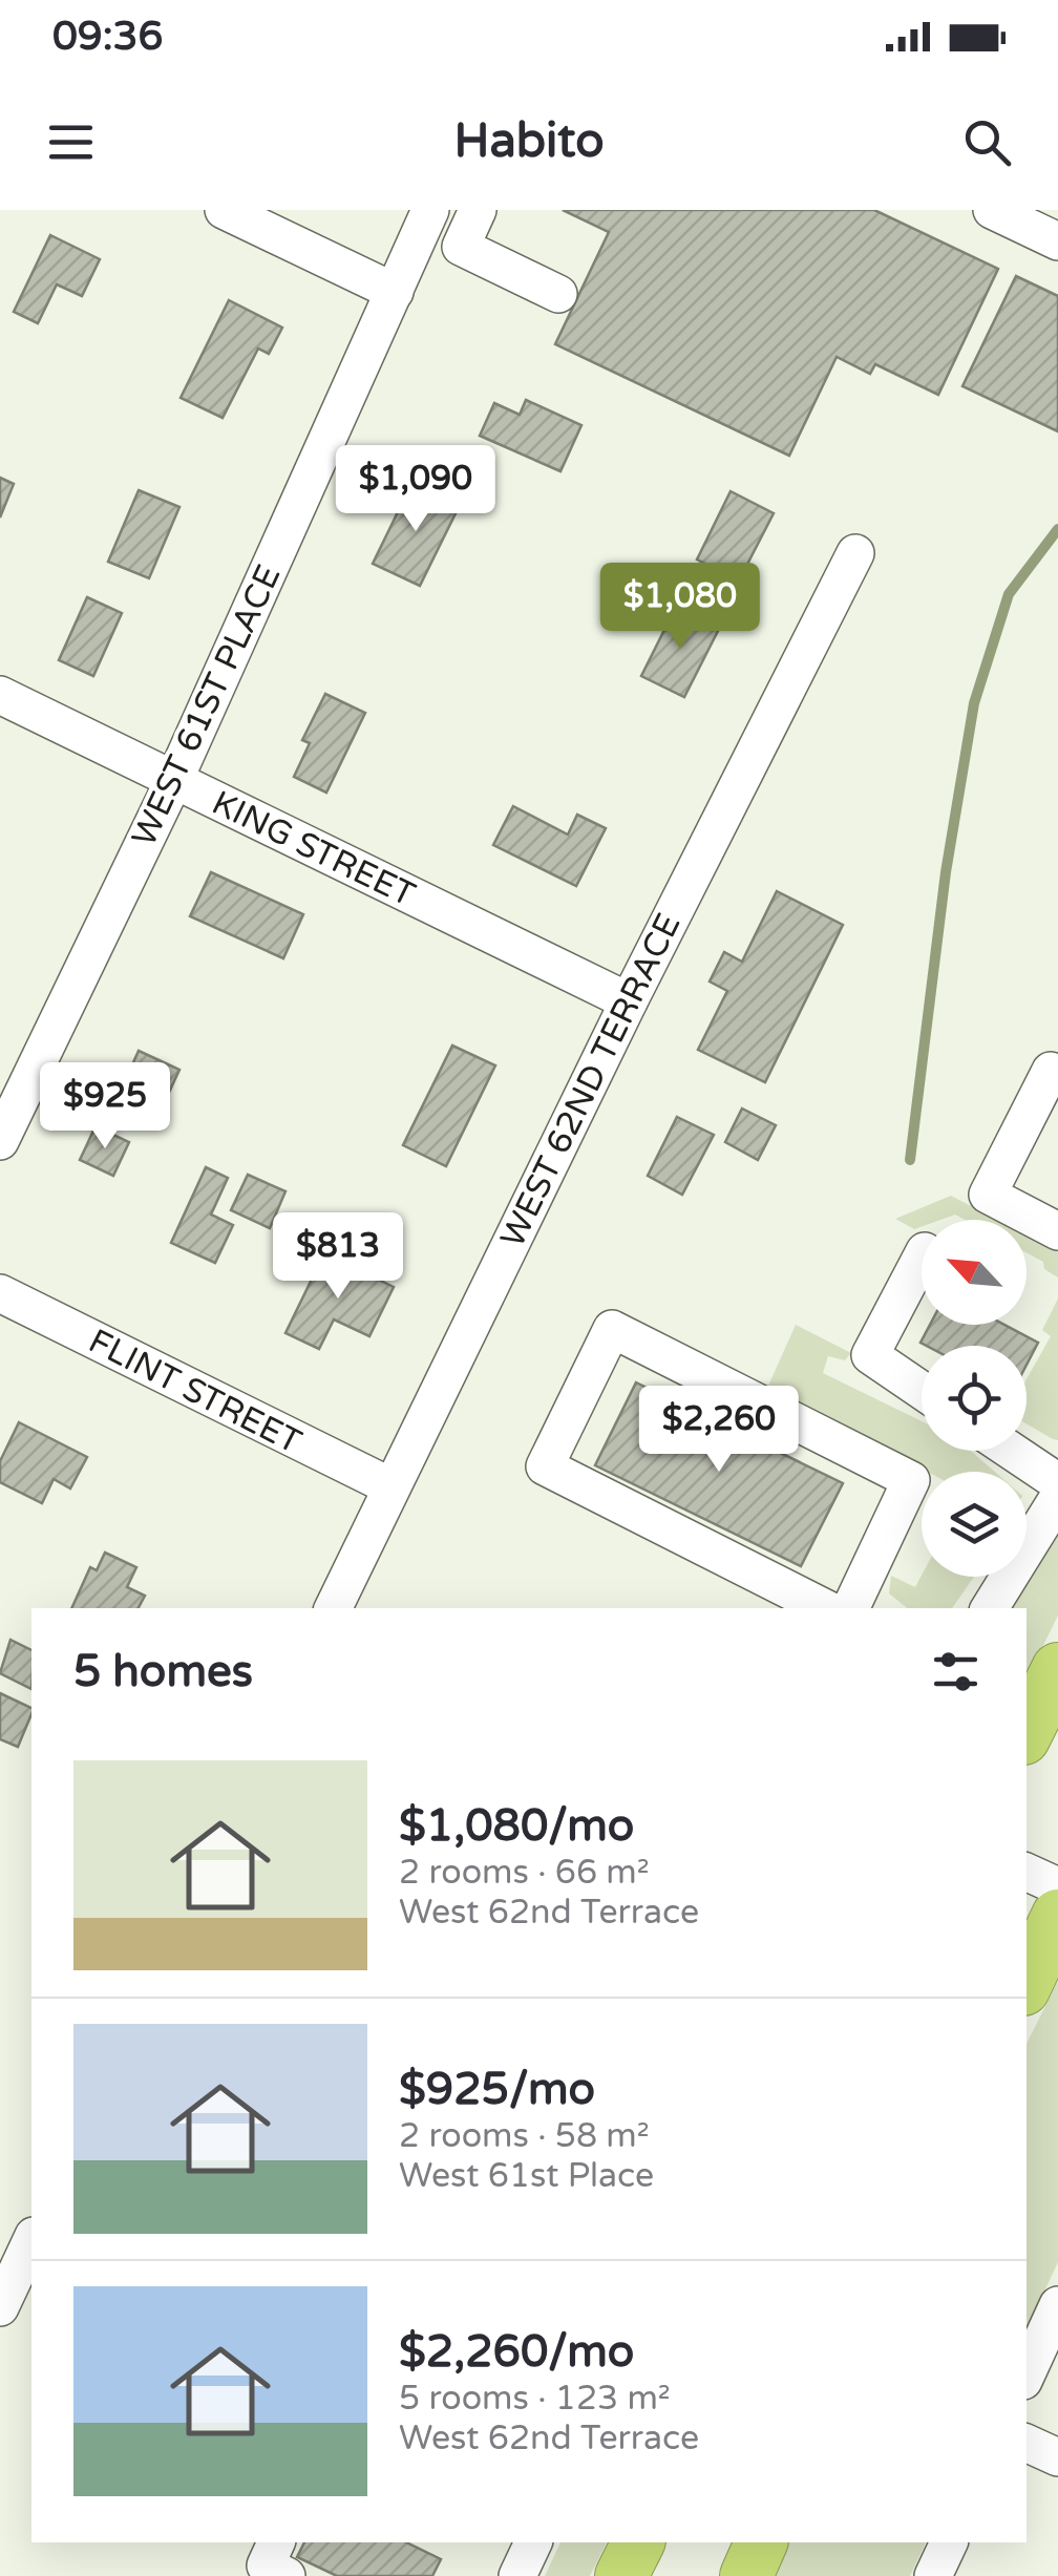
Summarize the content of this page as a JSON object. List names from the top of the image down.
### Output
{
  "streets": {
    "street": [
      "WEST 61ST PLACE",
      "KING STREET",
      "WEST 62ND TERRACE",
      "FLINT STREET"
    ]
  },
  "crossings": [
    ["WEST 61ST PLACE", "KING STREET"],
    ["KING STREET", "WEST 62ND TERRACE"],
    ["WEST 62ND TERRACE", "FLINT STREET"]
  ],
  "north": "top left",
  "page": {
    "status": "09:36",
    "header": "Habito",
    "price": [
      "$1,090",
      "$1,080",
      "$925",
      "$813",
      "$2,260"
    ],
    "heading": "5 homes",
    "list": [
      {
        "name": "$1,080/mo",
        "note": "2 rooms · 66 m² · West 62nd Terrace"
      },
      {
        "name": "$925/mo",
        "note": "2 rooms · 58 m² · West 61st Place"
      },
      {
        "name": "$2,260/mo",
        "note": "5 rooms · 123 m² · West 62nd Terrace"
      }
    ]
  }
}
